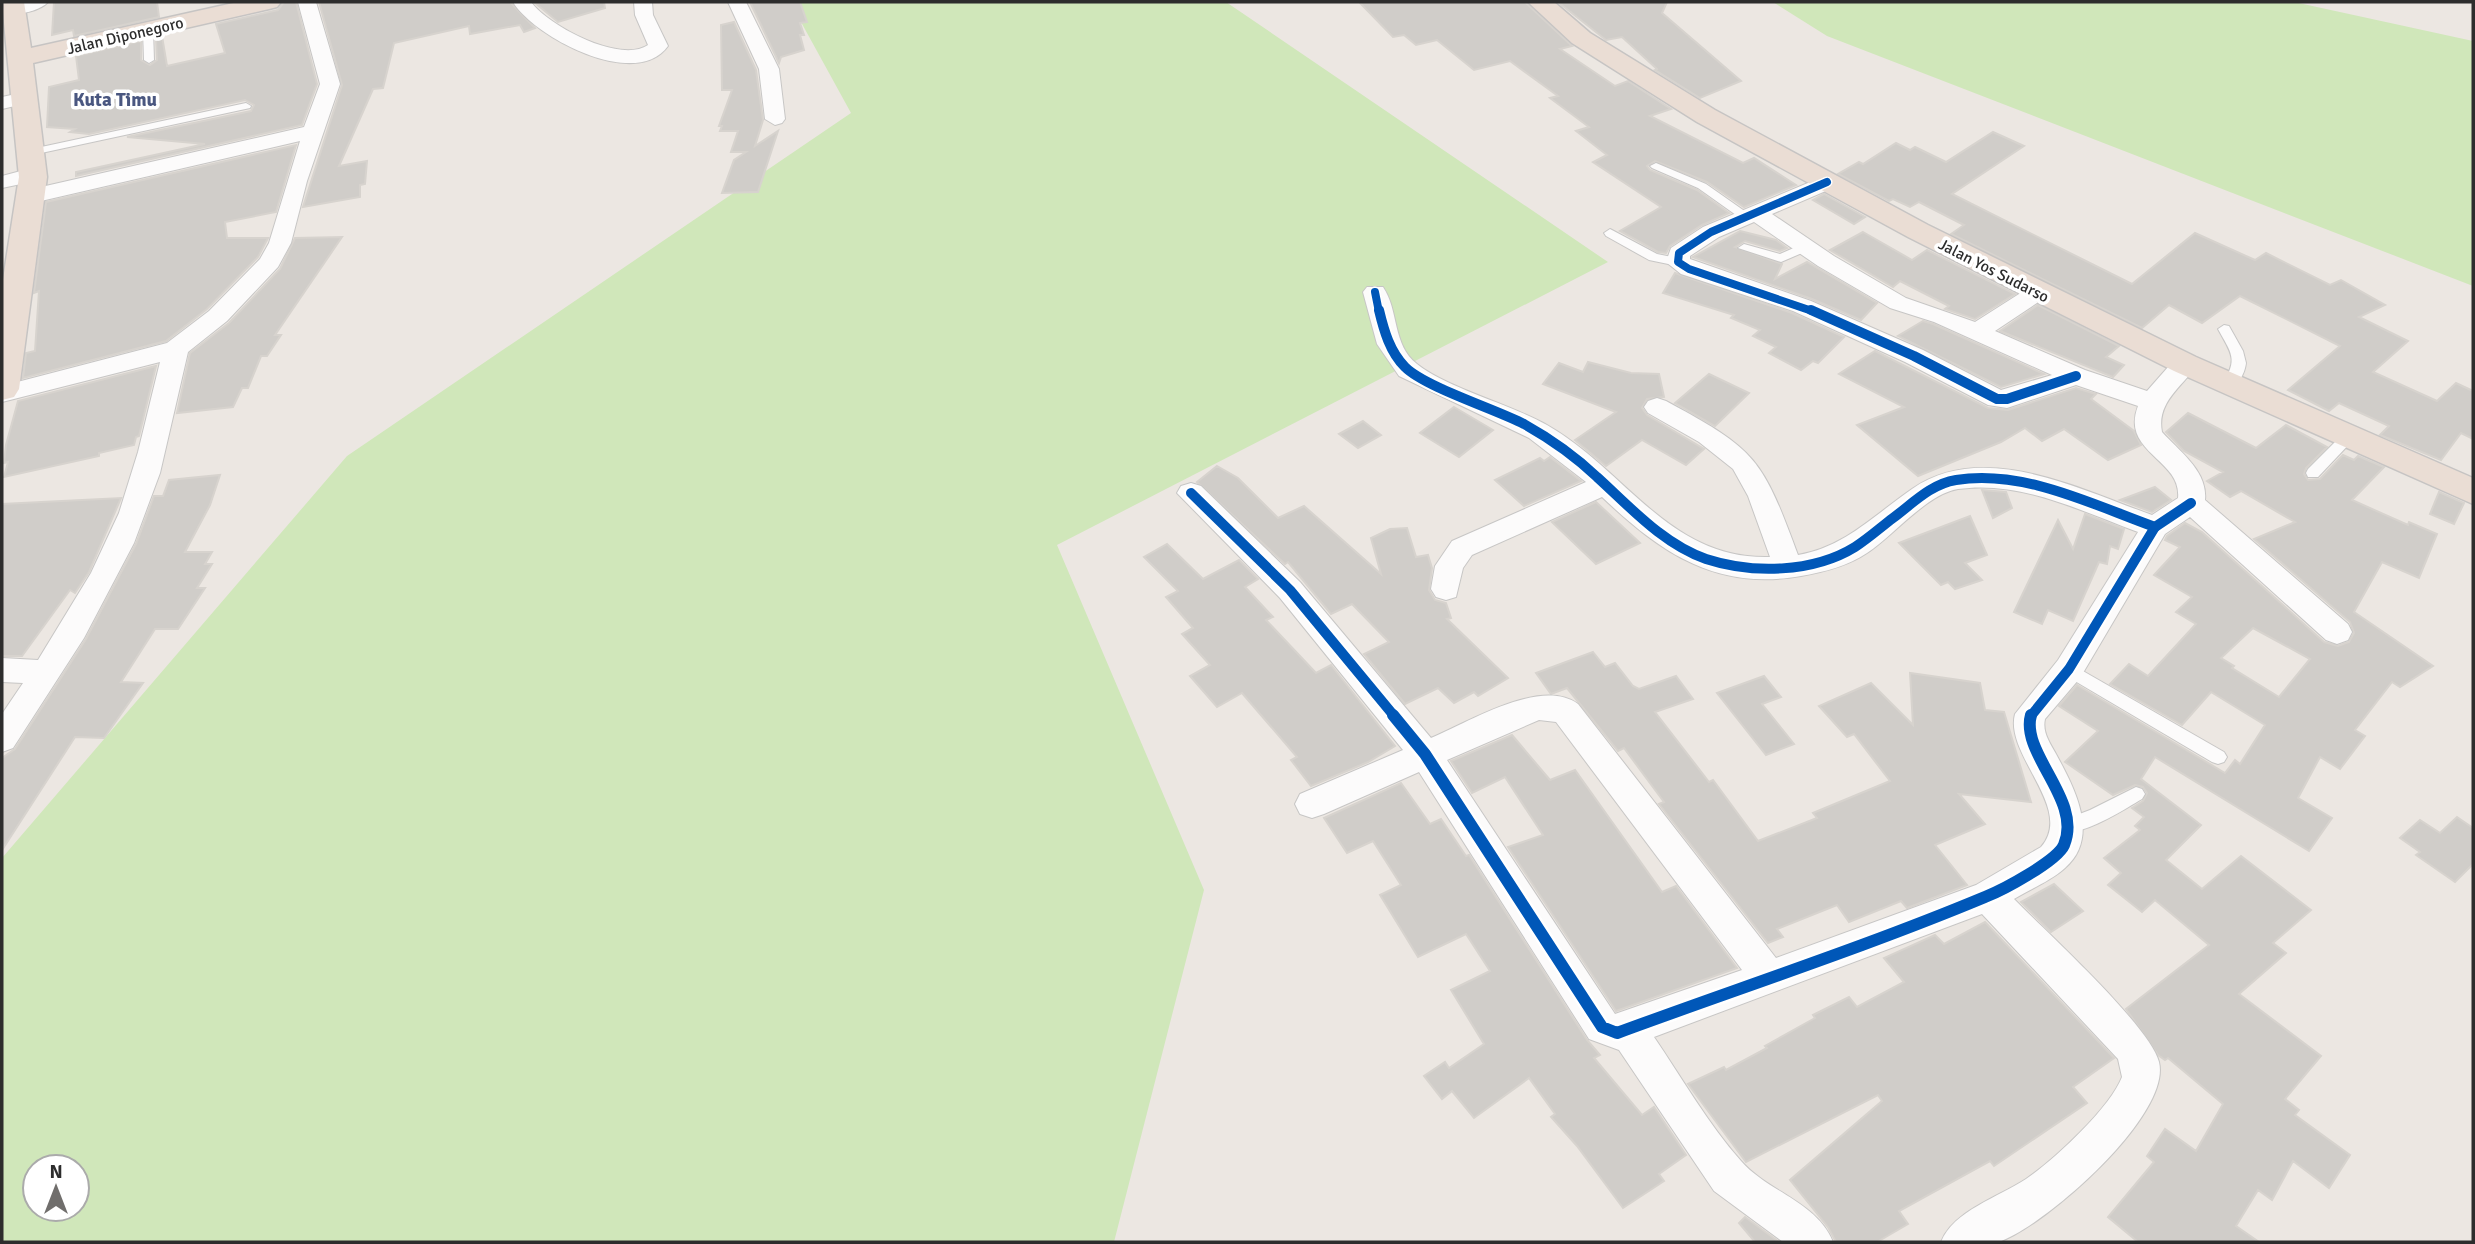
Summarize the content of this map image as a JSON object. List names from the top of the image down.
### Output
{
  "streets": {
    "highway": ["Jalan Diponegoro", "Jalan Yos Sudarso"]
  },
  "districts": ["Kuta Timu"],
  "north": "top"
}
